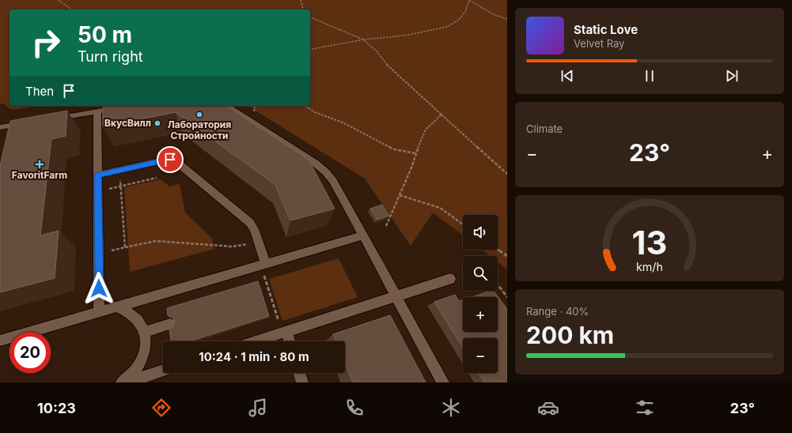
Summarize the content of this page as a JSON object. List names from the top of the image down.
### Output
{
  "places": {
    "other": ["Лаборатория Стройности", "ВкусВилл"],
    "health": ["FavoritFarm"]
  },
  "page": {
    "turn": ["50 m", "Turn right"],
    "song": ["Static Love", "Velvet Ray"],
    "then": "Then",
    "tile": [
      "Climate",
      ["Range · 40%", "200 km"]
    ],
    "heat": ["−", "23°", "+"],
    "map_buttons": ["+", "−"],
    "limit": "20",
    "trip": "10:24 · 1 min · 80 m",
    "tabs": ["10:23", "23°"],
    "gauge": ["13", "km/h"]
  }
}
